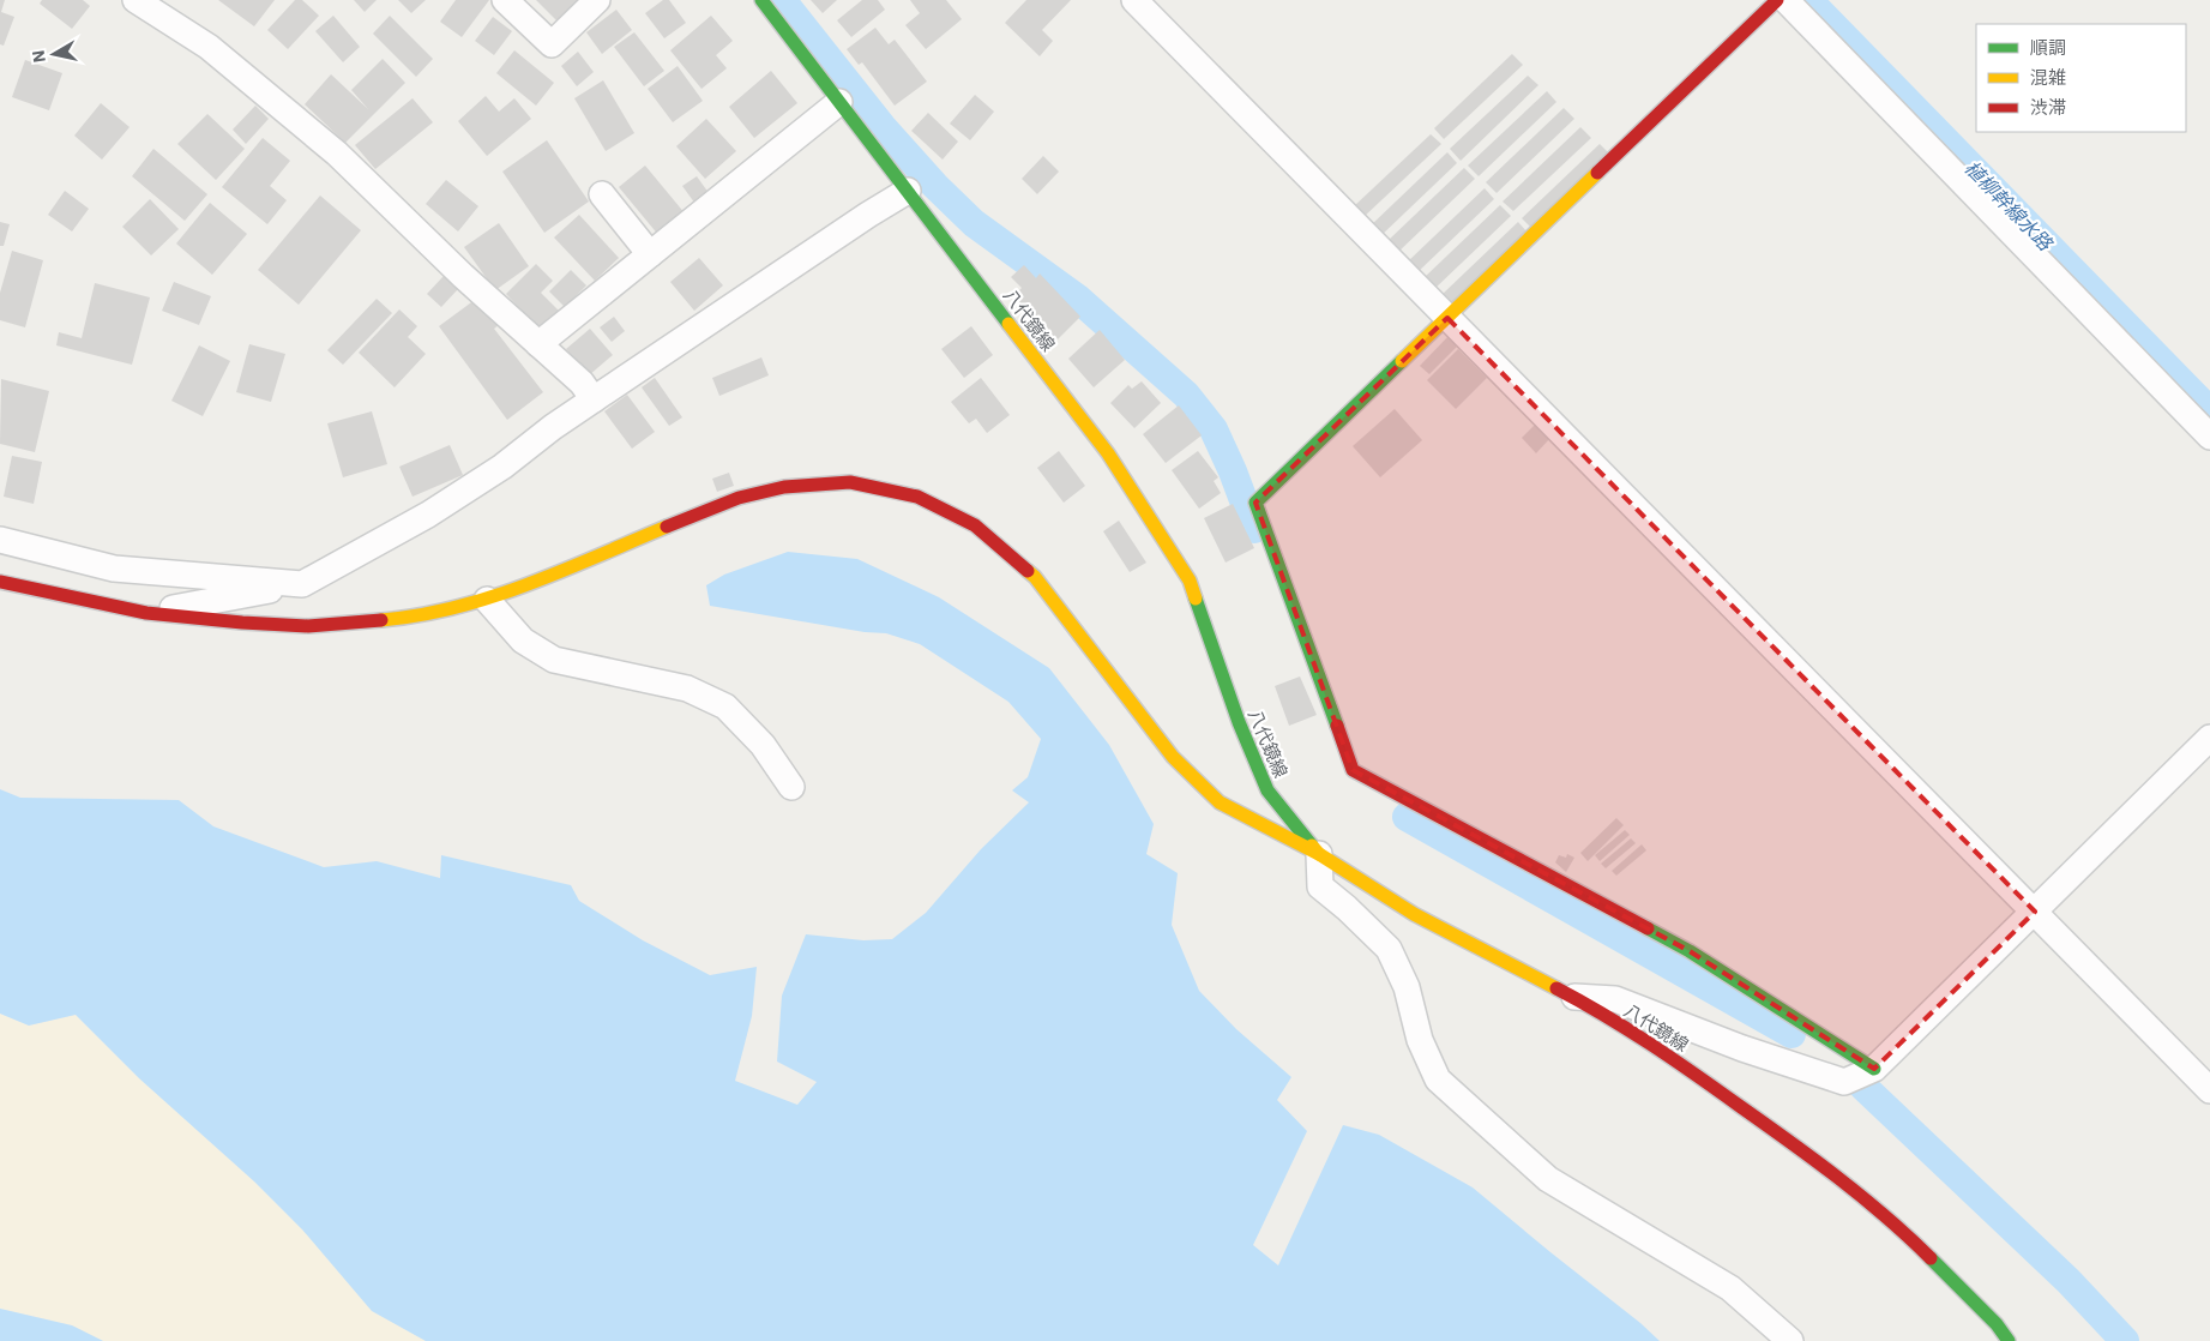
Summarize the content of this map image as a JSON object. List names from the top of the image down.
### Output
{
  "streets": {
    "street": ["八代鏡線"]
  },
  "water": ["植柳幹線水路"],
  "legend": ["順調", "混雑", "渋滞"],
  "north": "left"
}
